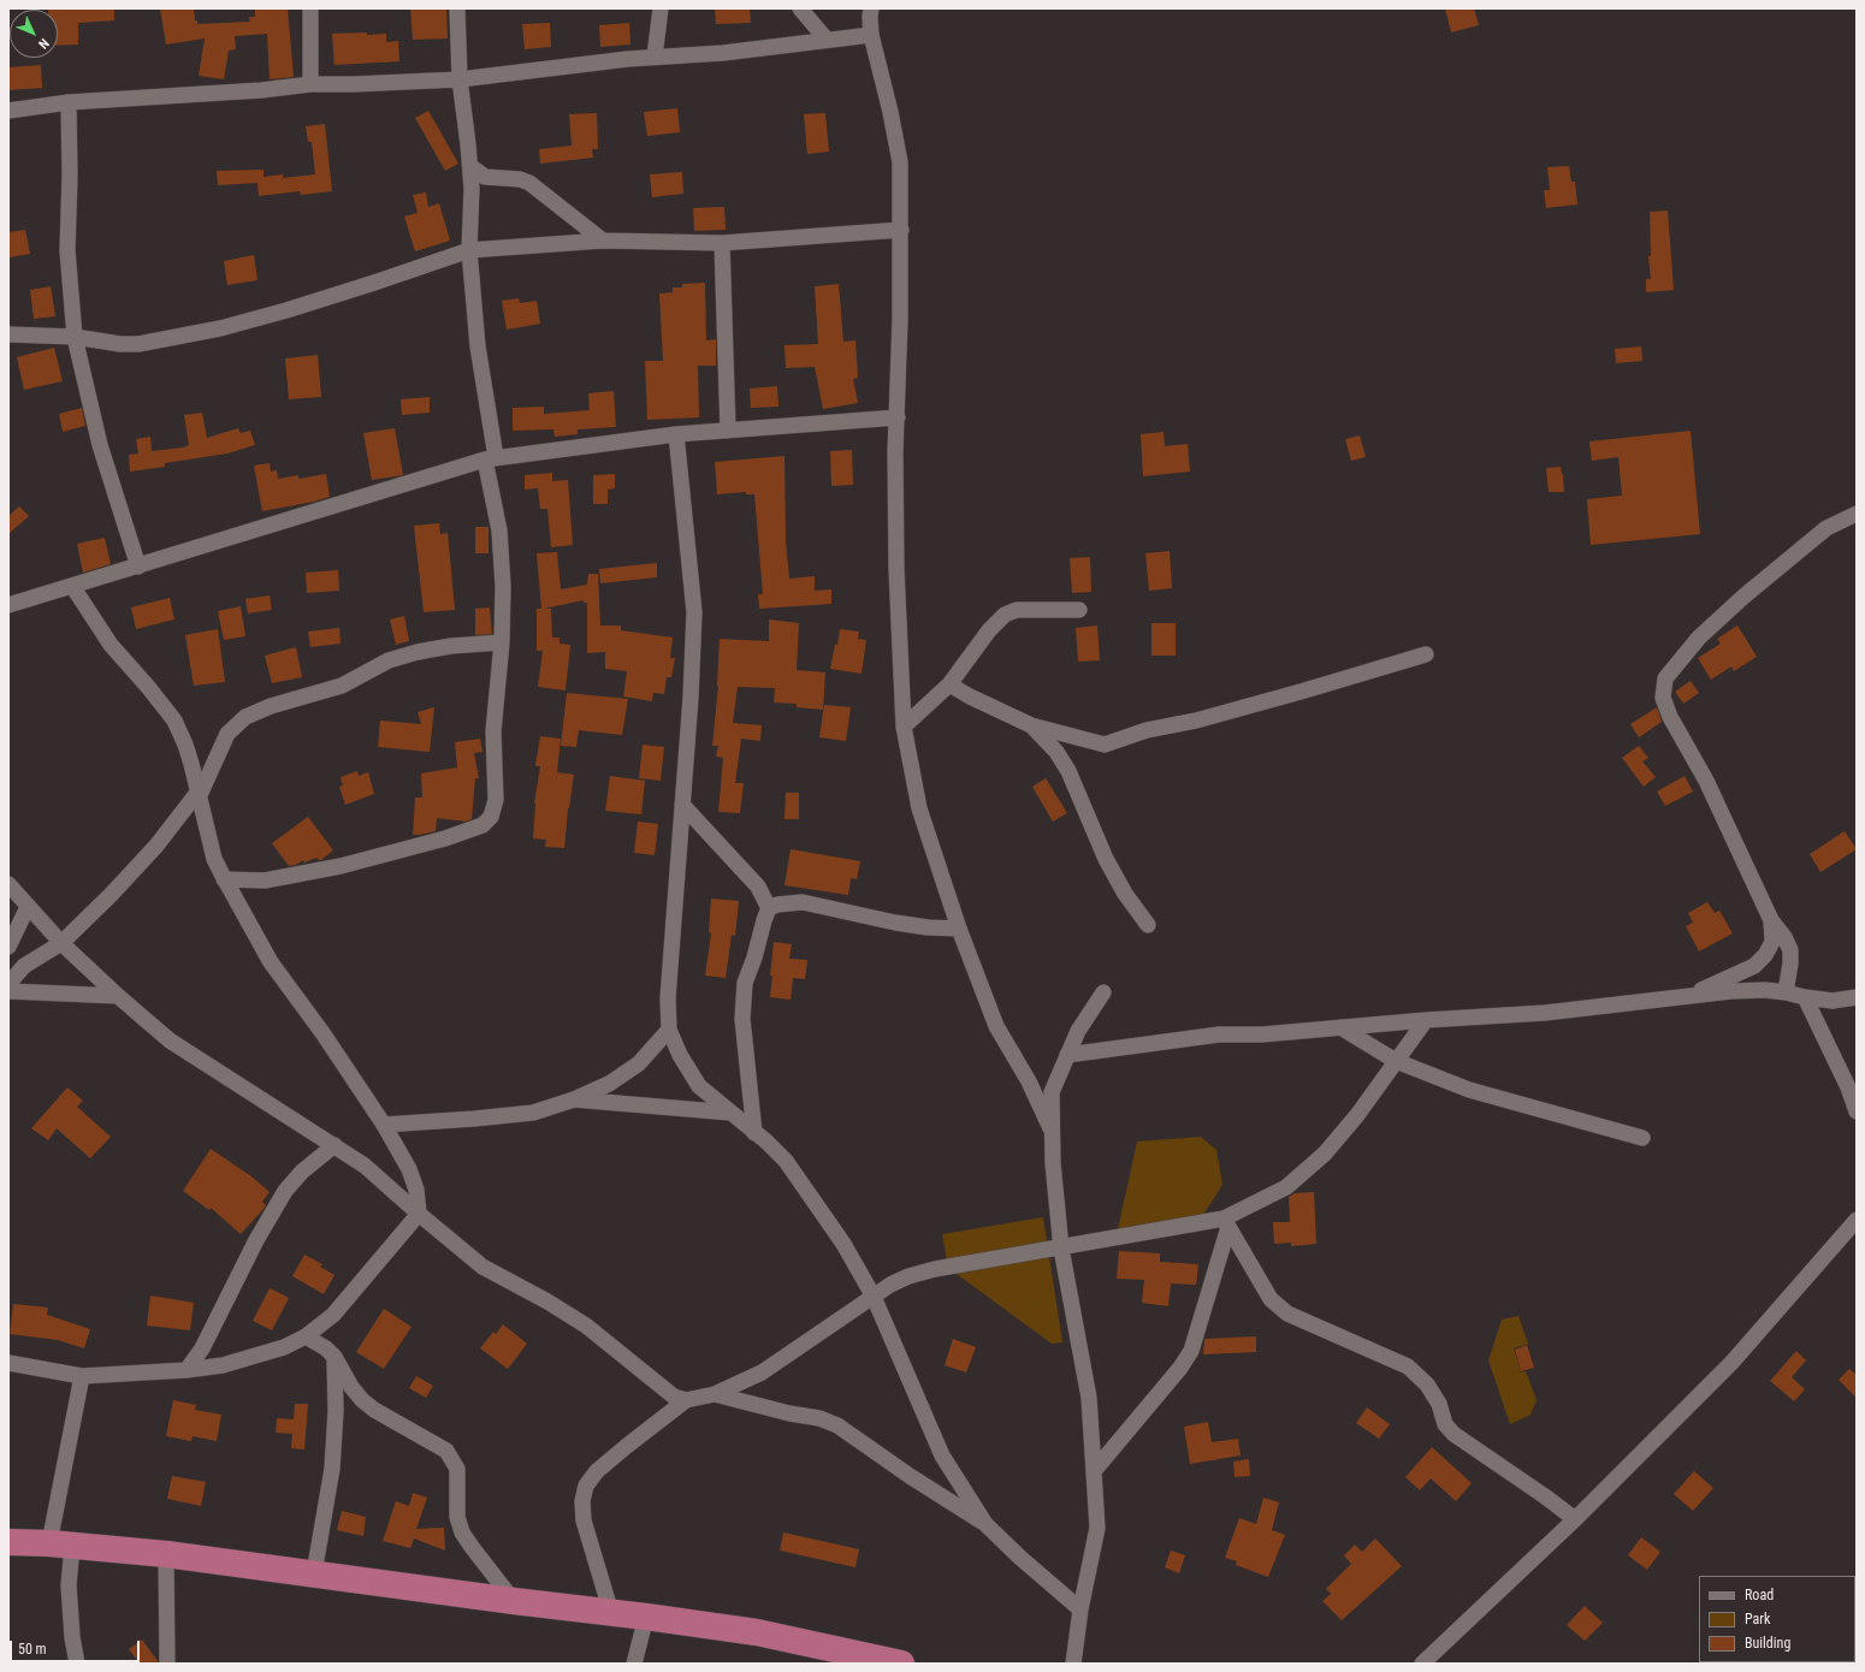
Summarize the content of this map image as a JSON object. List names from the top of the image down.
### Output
{
  "legend": ["Road", "Park", "Building"],
  "scale_bar": "50 m",
  "north": "bottom right"
}
